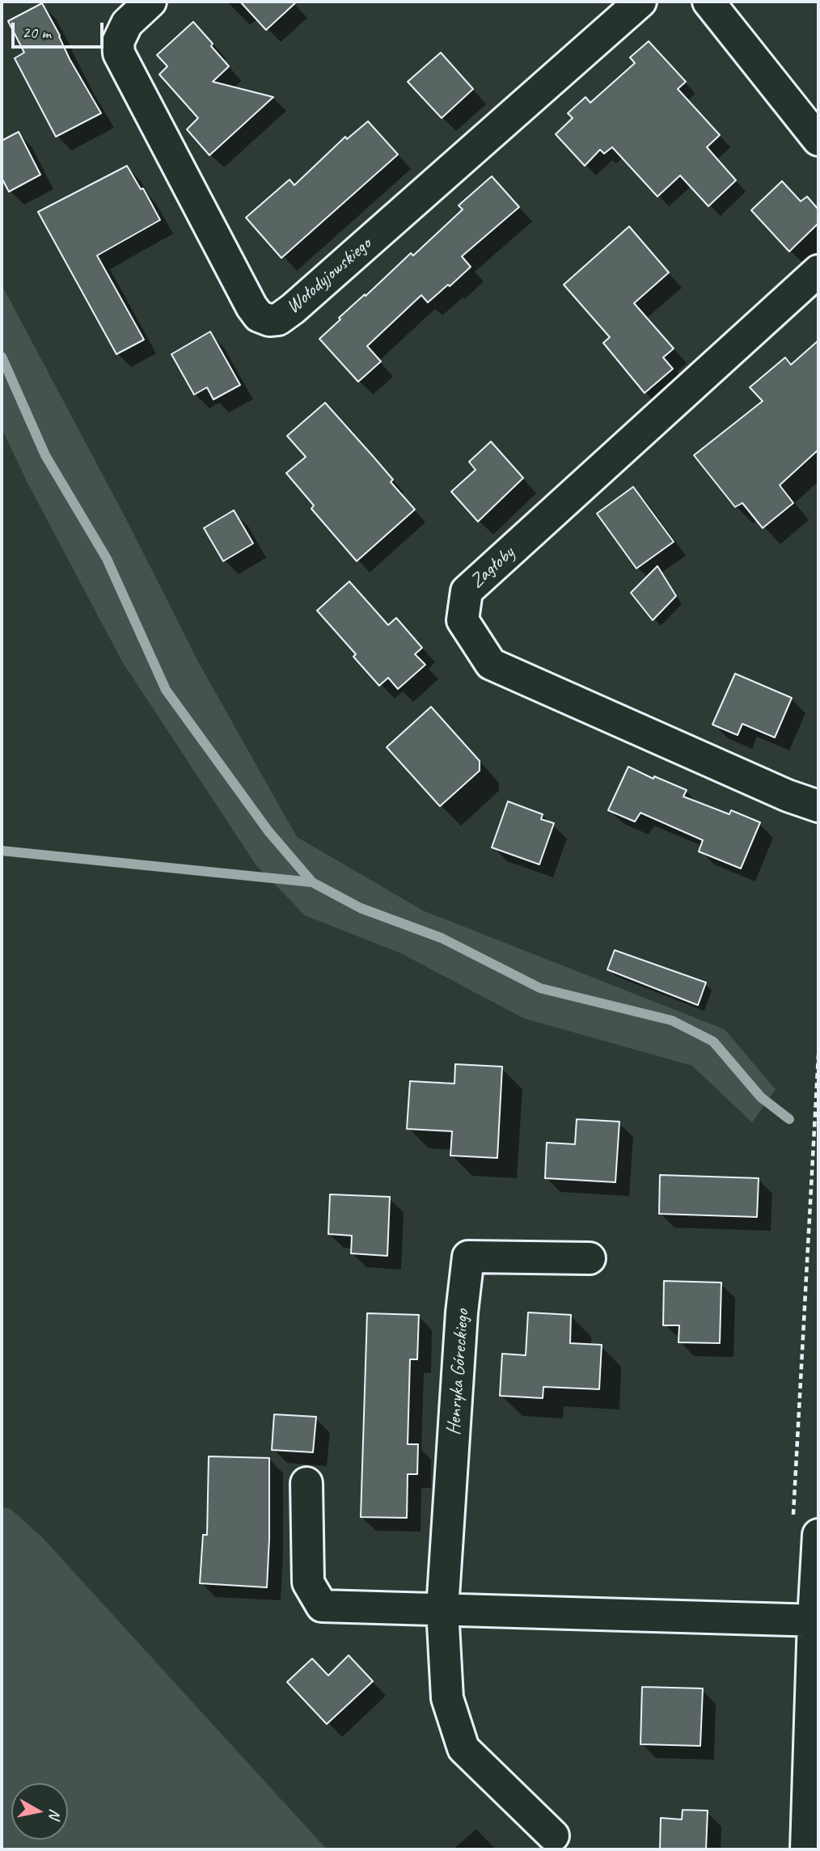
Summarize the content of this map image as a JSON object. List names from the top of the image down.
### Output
{
  "streets": {
    "street": ["Wołodyjowskiego", "Zagłoby", "Henryka Góreckiego"]
  },
  "scale_bar": "20 m",
  "north": "right"
}
